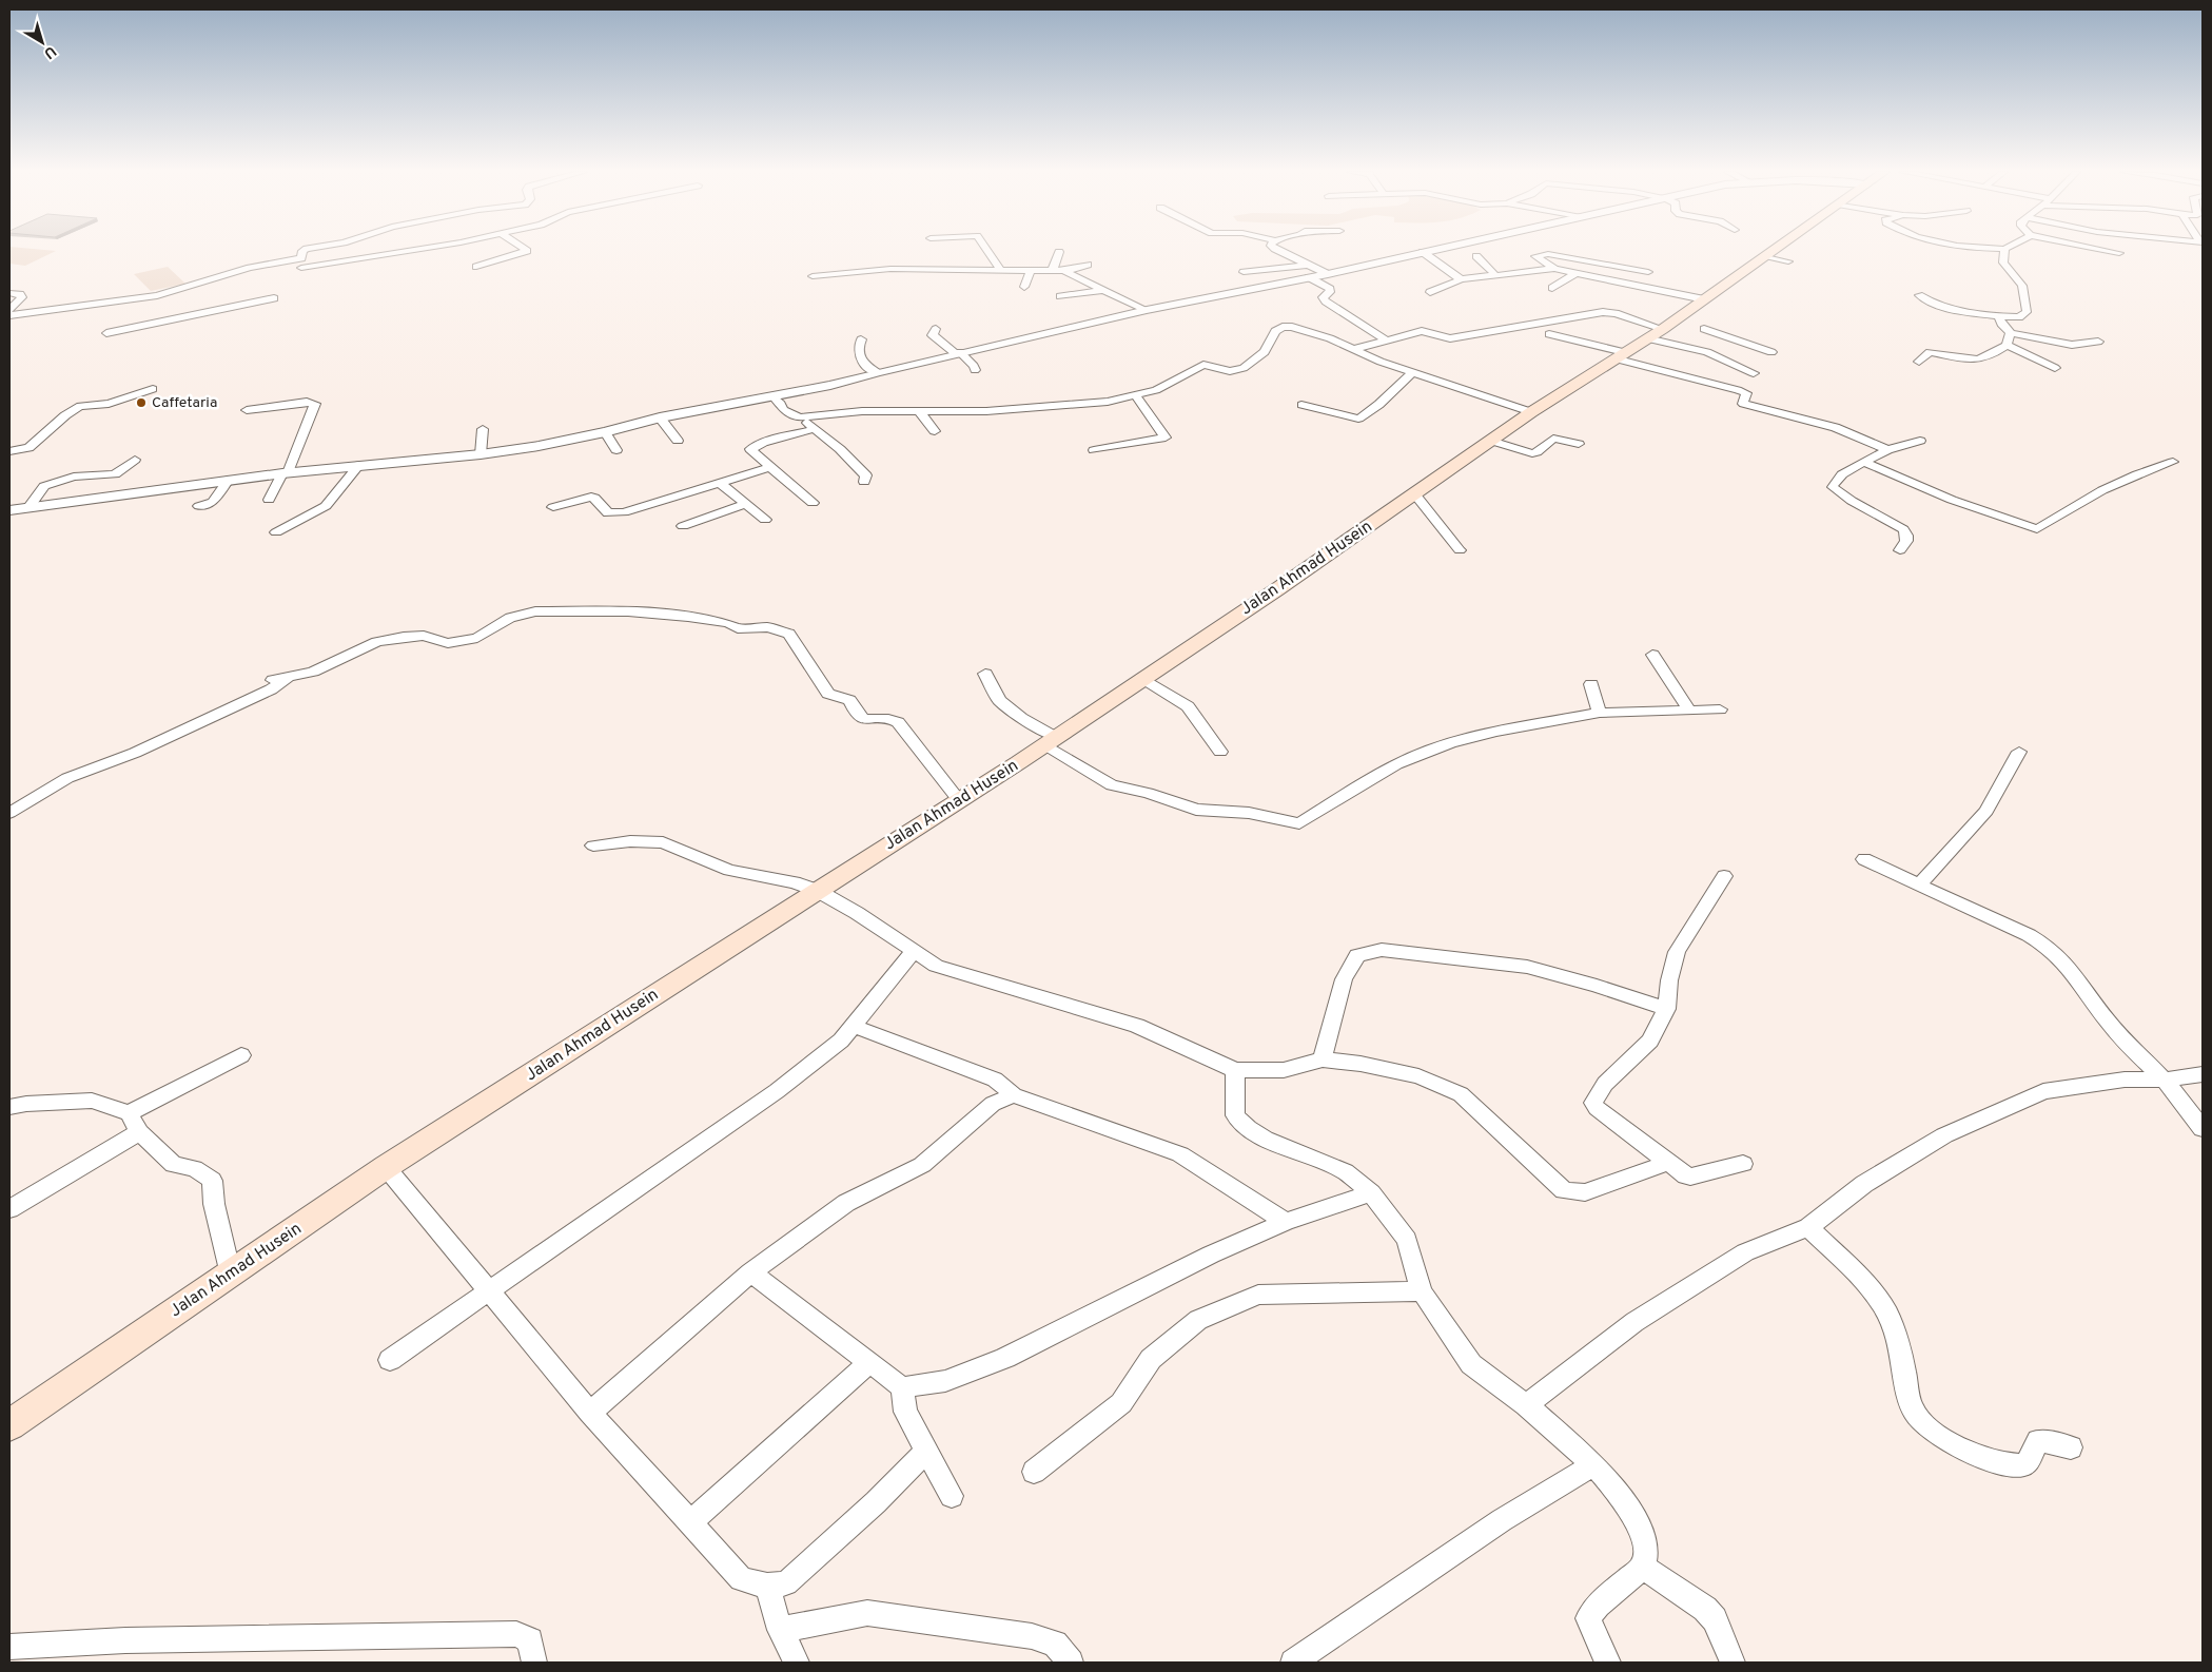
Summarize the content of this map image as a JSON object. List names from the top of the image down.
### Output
{
  "streets": {
    "main road": ["Jalan Ahmad Husein"]
  },
  "places": ["Caffetaria"],
  "north": "bottom right"
}
